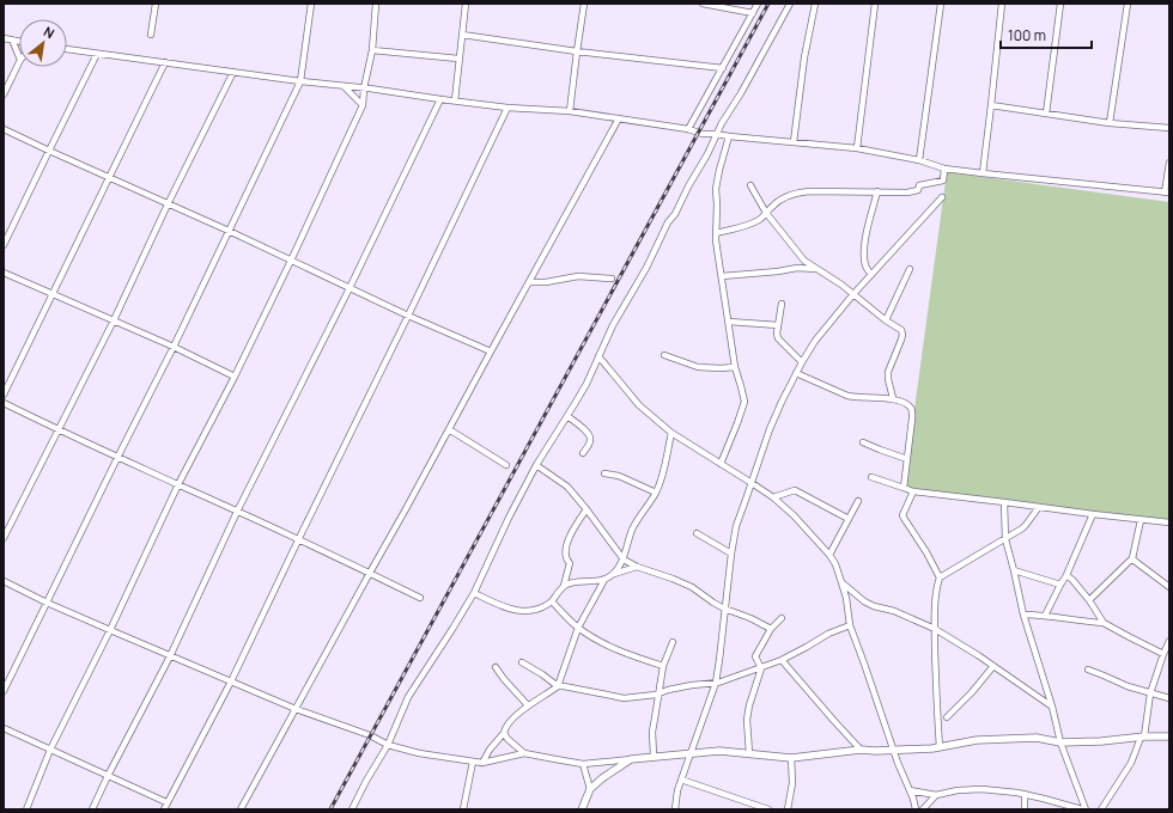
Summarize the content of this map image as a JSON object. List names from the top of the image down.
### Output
{
  "scale_bar": "100 m",
  "north": "top right"
}
